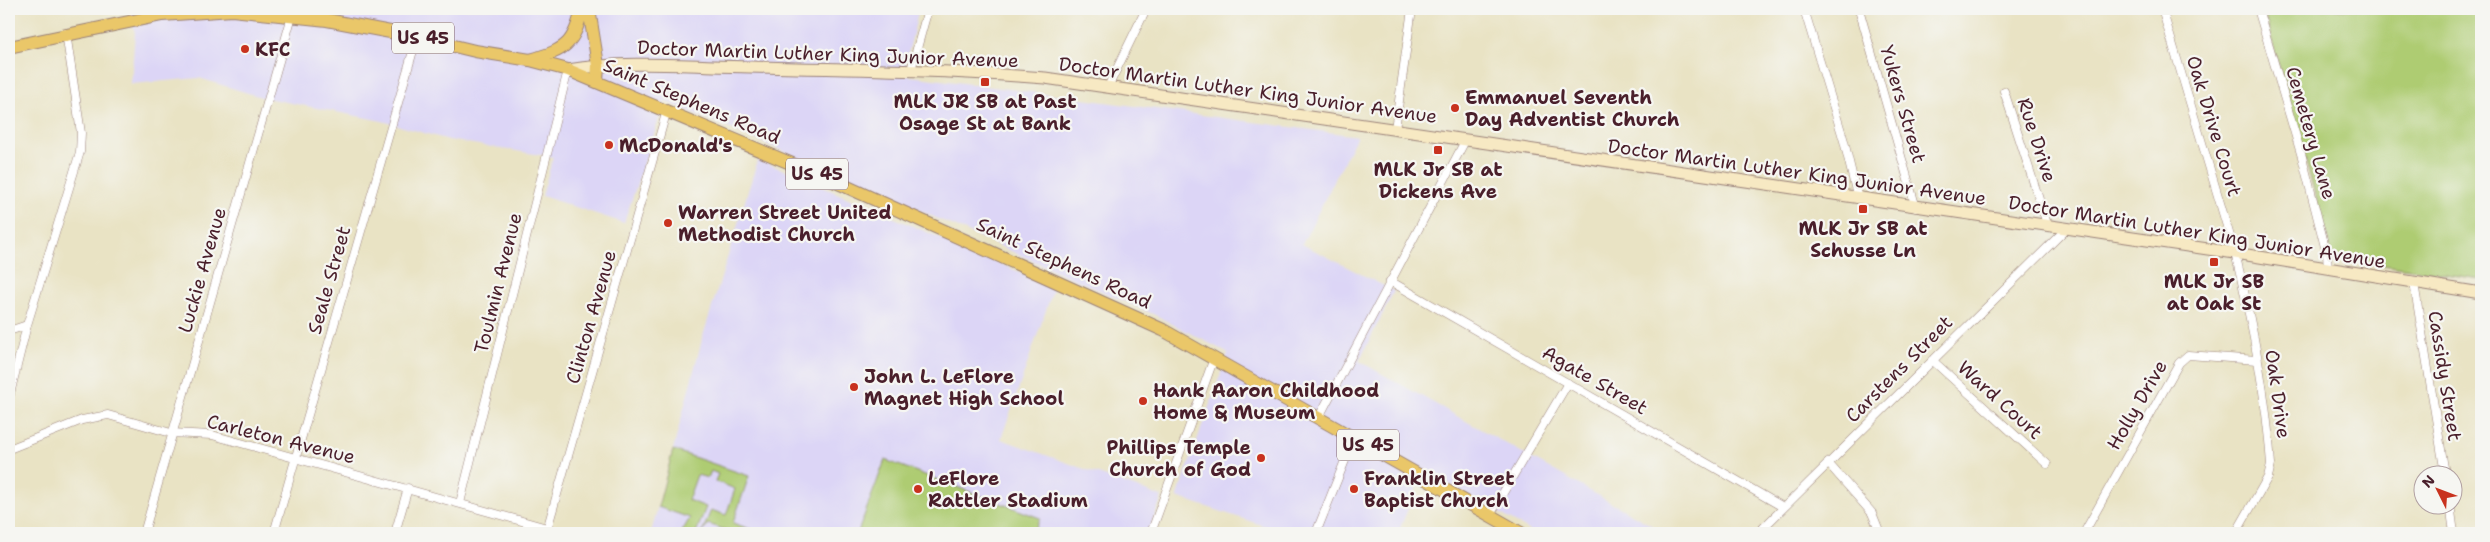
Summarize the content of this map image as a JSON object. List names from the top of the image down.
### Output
{
  "streets": {
    "main road": ["US 45", "Doctor Martin Luther King Junior Avenue", "Saint Stephens Road"],
    "street": [
      "Yukers Street",
      "Oak Drive Court",
      "Cemetery Lane",
      "Rue Drive",
      "Luckie Avenue",
      "Seale Street",
      "Toulmin Avenue",
      "Clinton Avenue",
      "Carstens Street",
      "Cassidy Street",
      "Agate Street",
      "Oak Drive",
      "Ward Court",
      "Holly Drive",
      "Carleton Avenue"
    ]
  },
  "crossings": [
    ["Doctor Martin Luther King Junior Avenue", "Saint Stephens Road"],
    ["Doctor Martin Luther King Junior Avenue", "Yukers Street"],
    ["Doctor Martin Luther King Junior Avenue", "Oak Drive Court"],
    ["Doctor Martin Luther King Junior Avenue", "Cemetery Lane"],
    ["Doctor Martin Luther King Junior Avenue", "Rue Drive"],
    ["Doctor Martin Luther King Junior Avenue", "Toulmin Avenue"],
    ["Doctor Martin Luther King Junior Avenue", "Carstens Street"],
    ["Doctor Martin Luther King Junior Avenue", "Cassidy Street"],
    ["Doctor Martin Luther King Junior Avenue", "Oak Drive"],
    ["Saint Stephens Road", "Luckie Avenue"],
    ["Saint Stephens Road", "Seale Street"],
    ["Saint Stephens Road", "Toulmin Avenue"],
    ["Saint Stephens Road", "Clinton Avenue"],
    ["Oak Drive Court", "Oak Drive"],
    ["Luckie Avenue", "Carleton Avenue"],
    ["Seale Street", "Carleton Avenue"],
    ["Toulmin Avenue", "Carleton Avenue"],
    ["Clinton Avenue", "Carleton Avenue"],
    ["Carstens Street", "Agate Street"],
    ["Carstens Street", "Ward Court"],
    ["Oak Drive", "Holly Drive"]
  ],
  "places": {
    "other": [
      "KFC",
      "Emmanuel Seventh Day Adventist Church",
      "McDonald's",
      "Warren Street United Methodist Church",
      "John L. LeFlore Magnet High School",
      "Hank Aaron Childhood Home & Museum",
      "Phillips Temple Church of God",
      "LeFlore Rattler Stadium",
      "Franklin Street Baptist Church"
    ],
    "transit": [
      "MLK JR SB at Past Osage St at Bank",
      "MLK Jr SB at Dickens Ave",
      "MLK Jr SB at Schusse Ln",
      "MLK Jr SB at Oak St"
    ]
  },
  "north": "top left"
}
